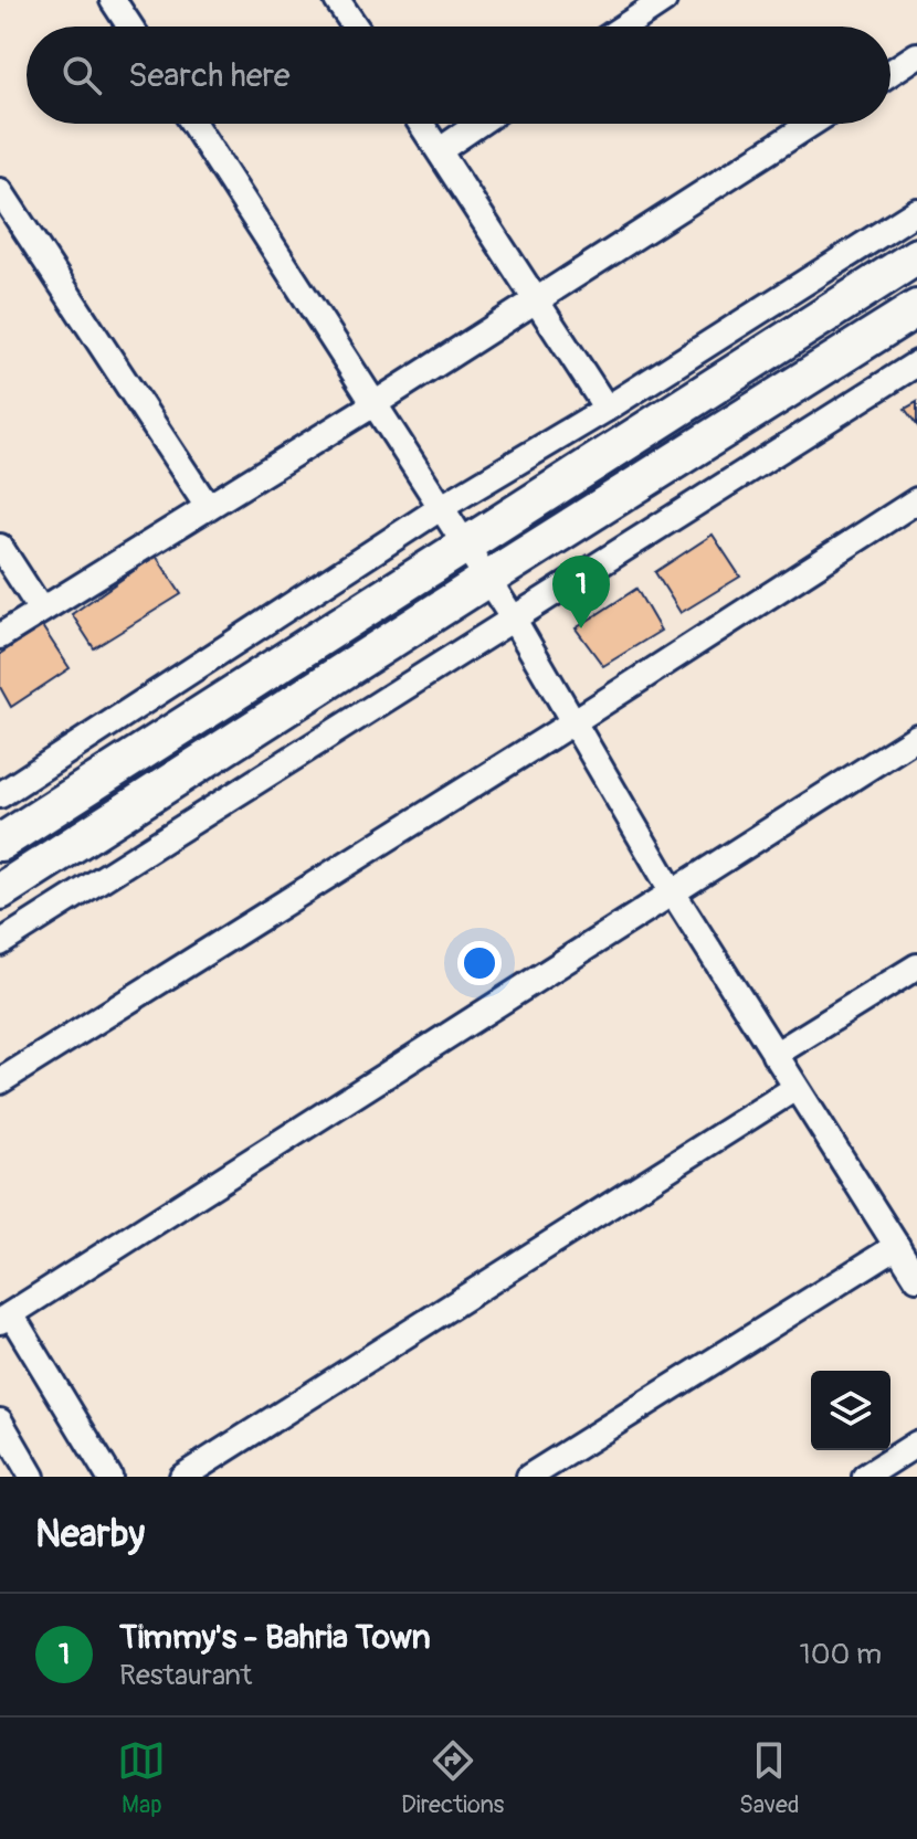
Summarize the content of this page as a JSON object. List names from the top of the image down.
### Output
{
  "page": {
    "search": "Search here",
    "pins": "1",
    "heading": "Nearby",
    "list": [
      {
        "mark": "1",
        "name": "Timmy's - Bahria Town",
        "note": "Restaurant",
        "value": "100 m"
      }
    ],
    "nav": ["Map", "Directions", "Saved"]
  }
}
